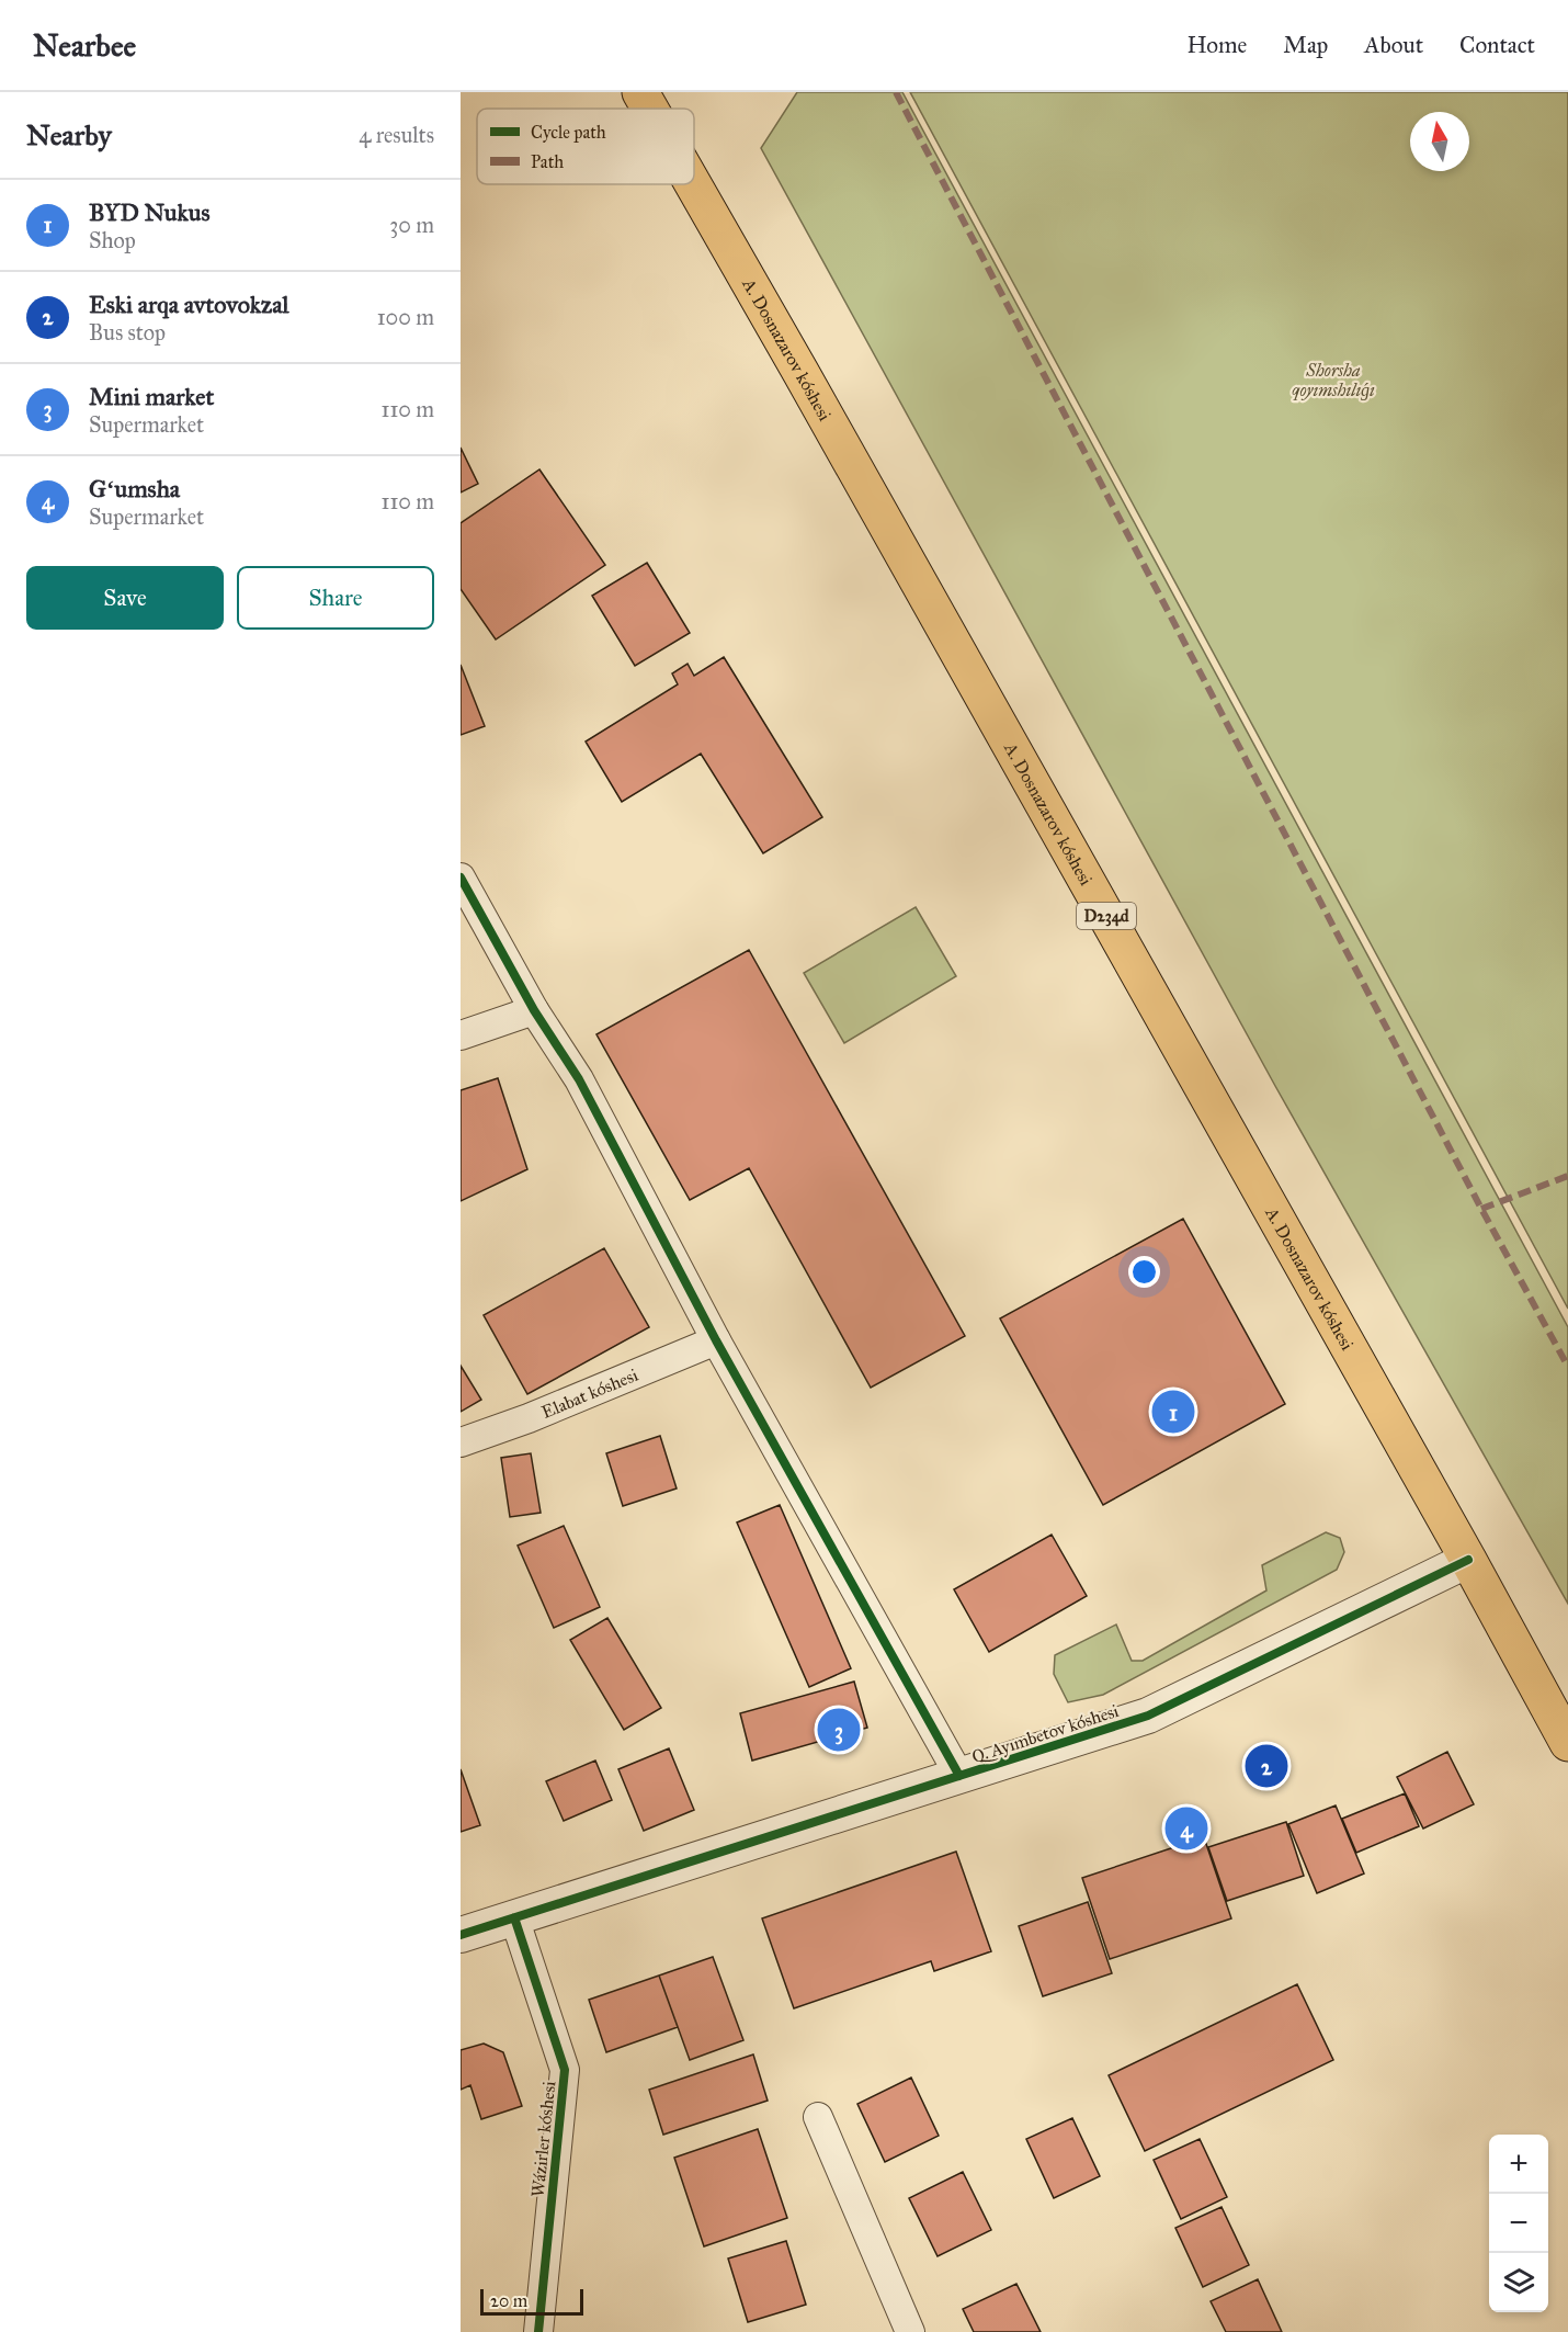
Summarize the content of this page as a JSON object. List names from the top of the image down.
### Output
{
  "streets": {
    "main road": ["A. Dosnazarov kóshesi", "D234d"],
    "street": ["Elabat kóshesi", "Q. Ayımbetov kóshesi", "Wázirler kóshesi"]
  },
  "crossings": [
    ["A. Dosnazarov kóshesi", "Q. Ayımbetov kóshesi"],
    ["Q. Ayımbetov kóshesi", "Wázirler kóshesi"]
  ],
  "parks": ["Shorsha qoyımshılıǵı"],
  "legend": ["Cycle path", "Path"],
  "scale_bar": "20 m",
  "north": "top",
  "page": {
    "header": "Nearbee",
    "nav": [
      "Home",
      "Map",
      "About",
      "Contact"
    ],
    "heading": ["Nearby", "4 results"],
    "list": [
      {
        "mark": "1",
        "name": "BYD Nukus",
        "note": "Shop",
        "value": "30 m"
      },
      {
        "mark": "2",
        "name": "Eski arqa avtovokzal",
        "note": "Bus stop",
        "value": "100 m"
      },
      {
        "mark": "3",
        "name": "Mini market",
        "note": "Supermarket",
        "value": "110 m"
      },
      {
        "mark": "4",
        "name": "Gʻumsha",
        "note": "Supermarket",
        "value": "110 m"
      }
    ],
    "buttons": ["Save", "Share"],
    "pins": [
      "1",
      "3",
      "2",
      "4"
    ],
    "map_buttons": ["+", "−"],
    "scale": "20 m"
  }
}
